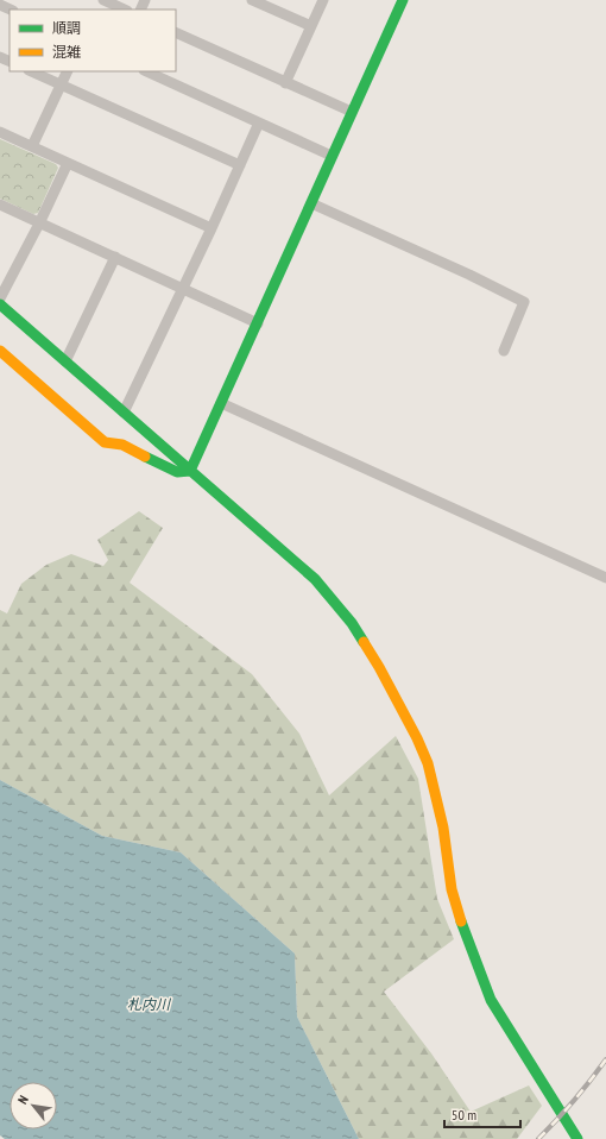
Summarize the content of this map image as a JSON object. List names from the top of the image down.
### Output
{
  "water": ["札内川"],
  "legend": ["順調", "混雑"],
  "scale_bar": "50 m",
  "north": "top left"
}
